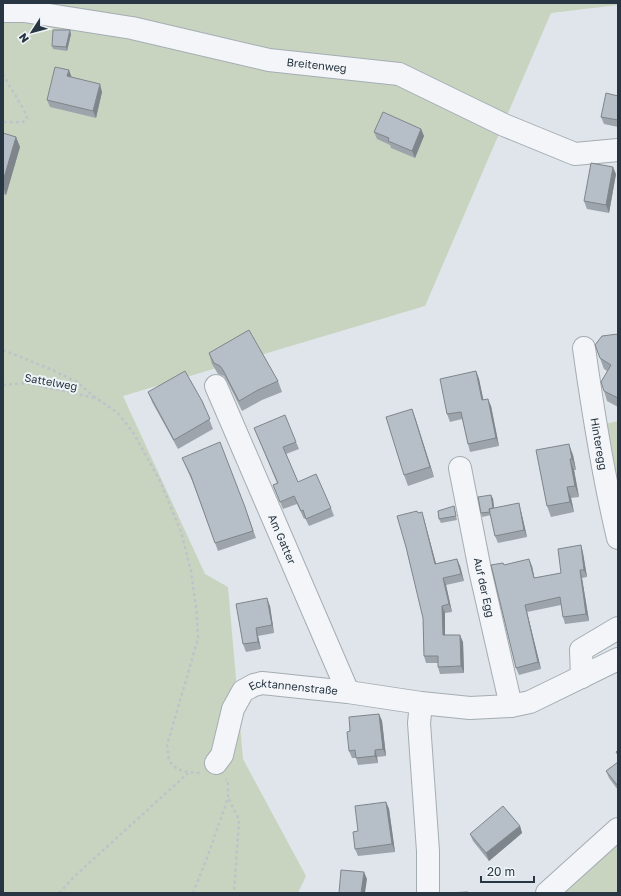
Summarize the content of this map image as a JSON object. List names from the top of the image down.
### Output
{
  "streets": {
    "street": [
      "Breitenweg",
      "Hinteregg",
      "Am Gatter",
      "Auf der Egg",
      "Ecktannenstraße"
    ],
    "path": ["Sattelweg"]
  },
  "crossings": [
    ["Am Gatter", "Ecktannenstraße"],
    ["Auf der Egg", "Ecktannenstraße"]
  ],
  "scale_bar": "20 m",
  "north": "bottom left"
}
